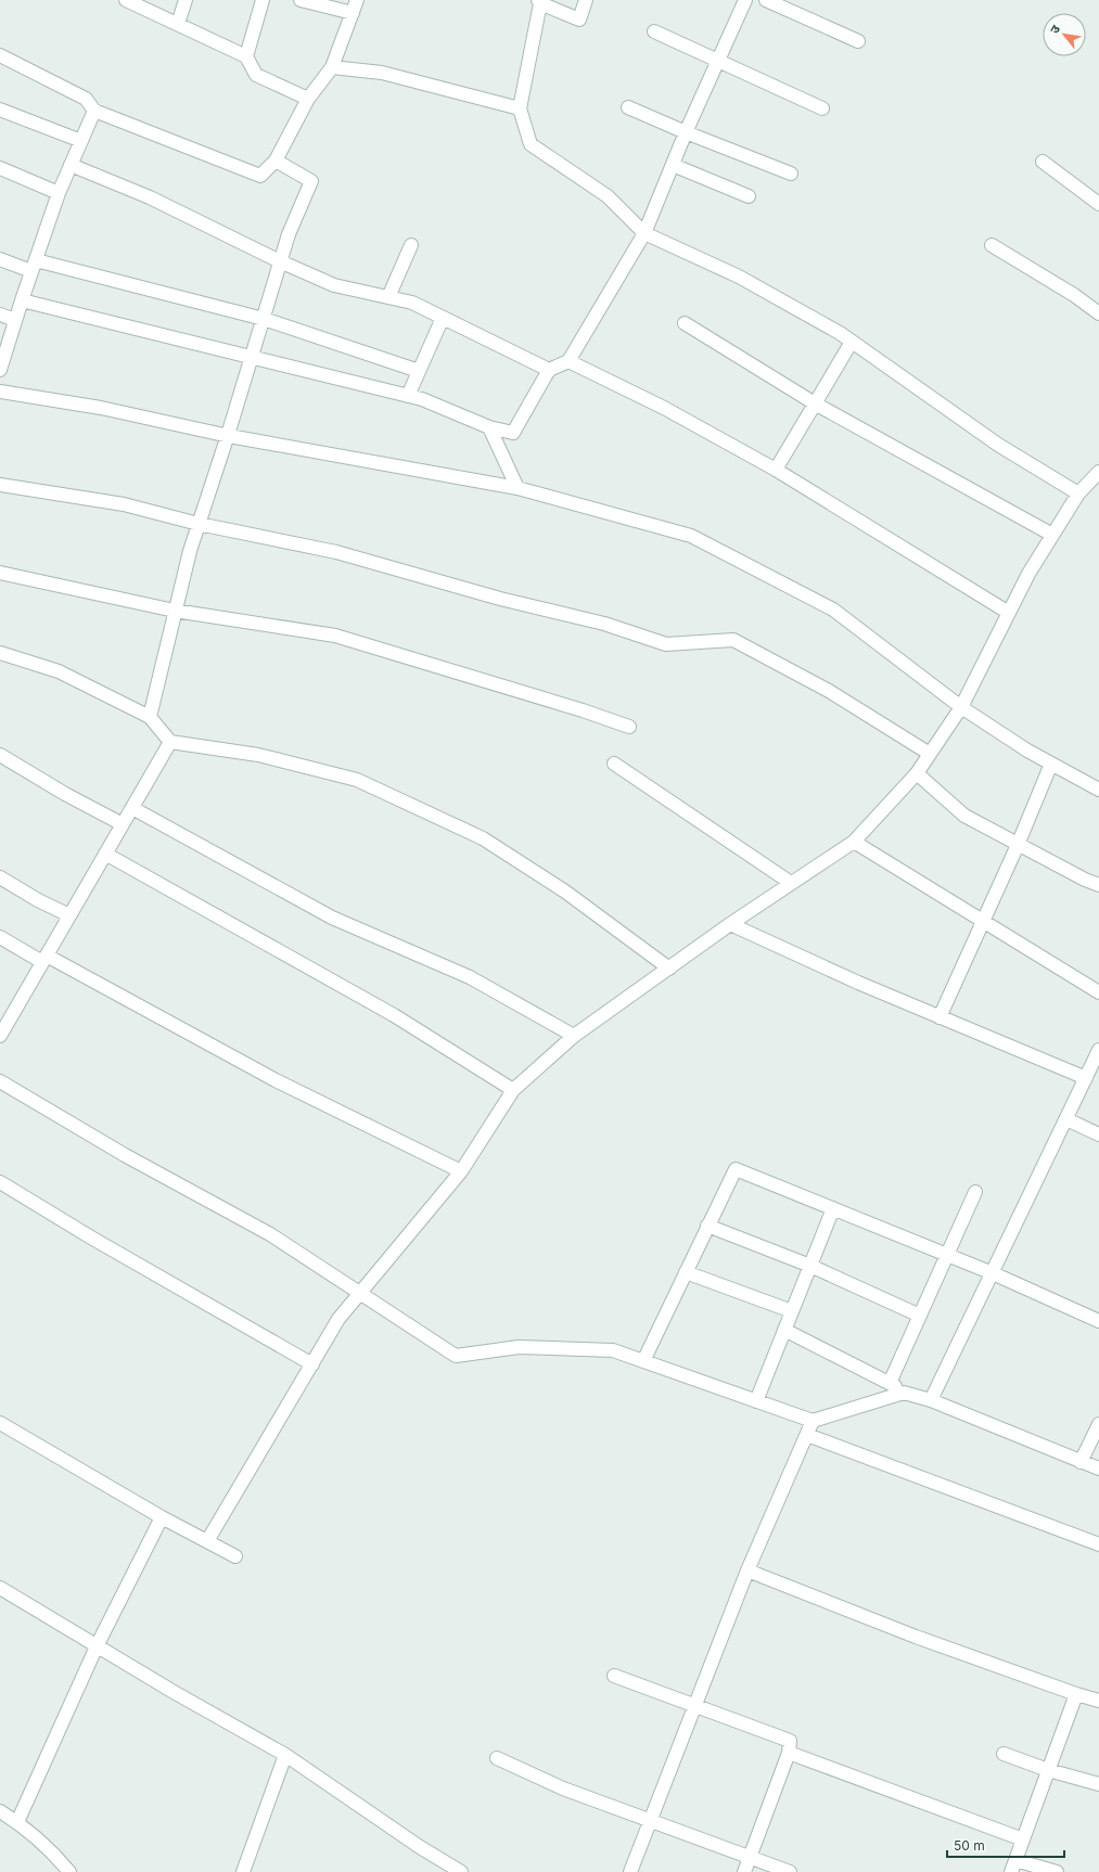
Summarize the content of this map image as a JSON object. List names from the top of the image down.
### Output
{
  "scale_bar": "50 m",
  "north": "top left"
}
